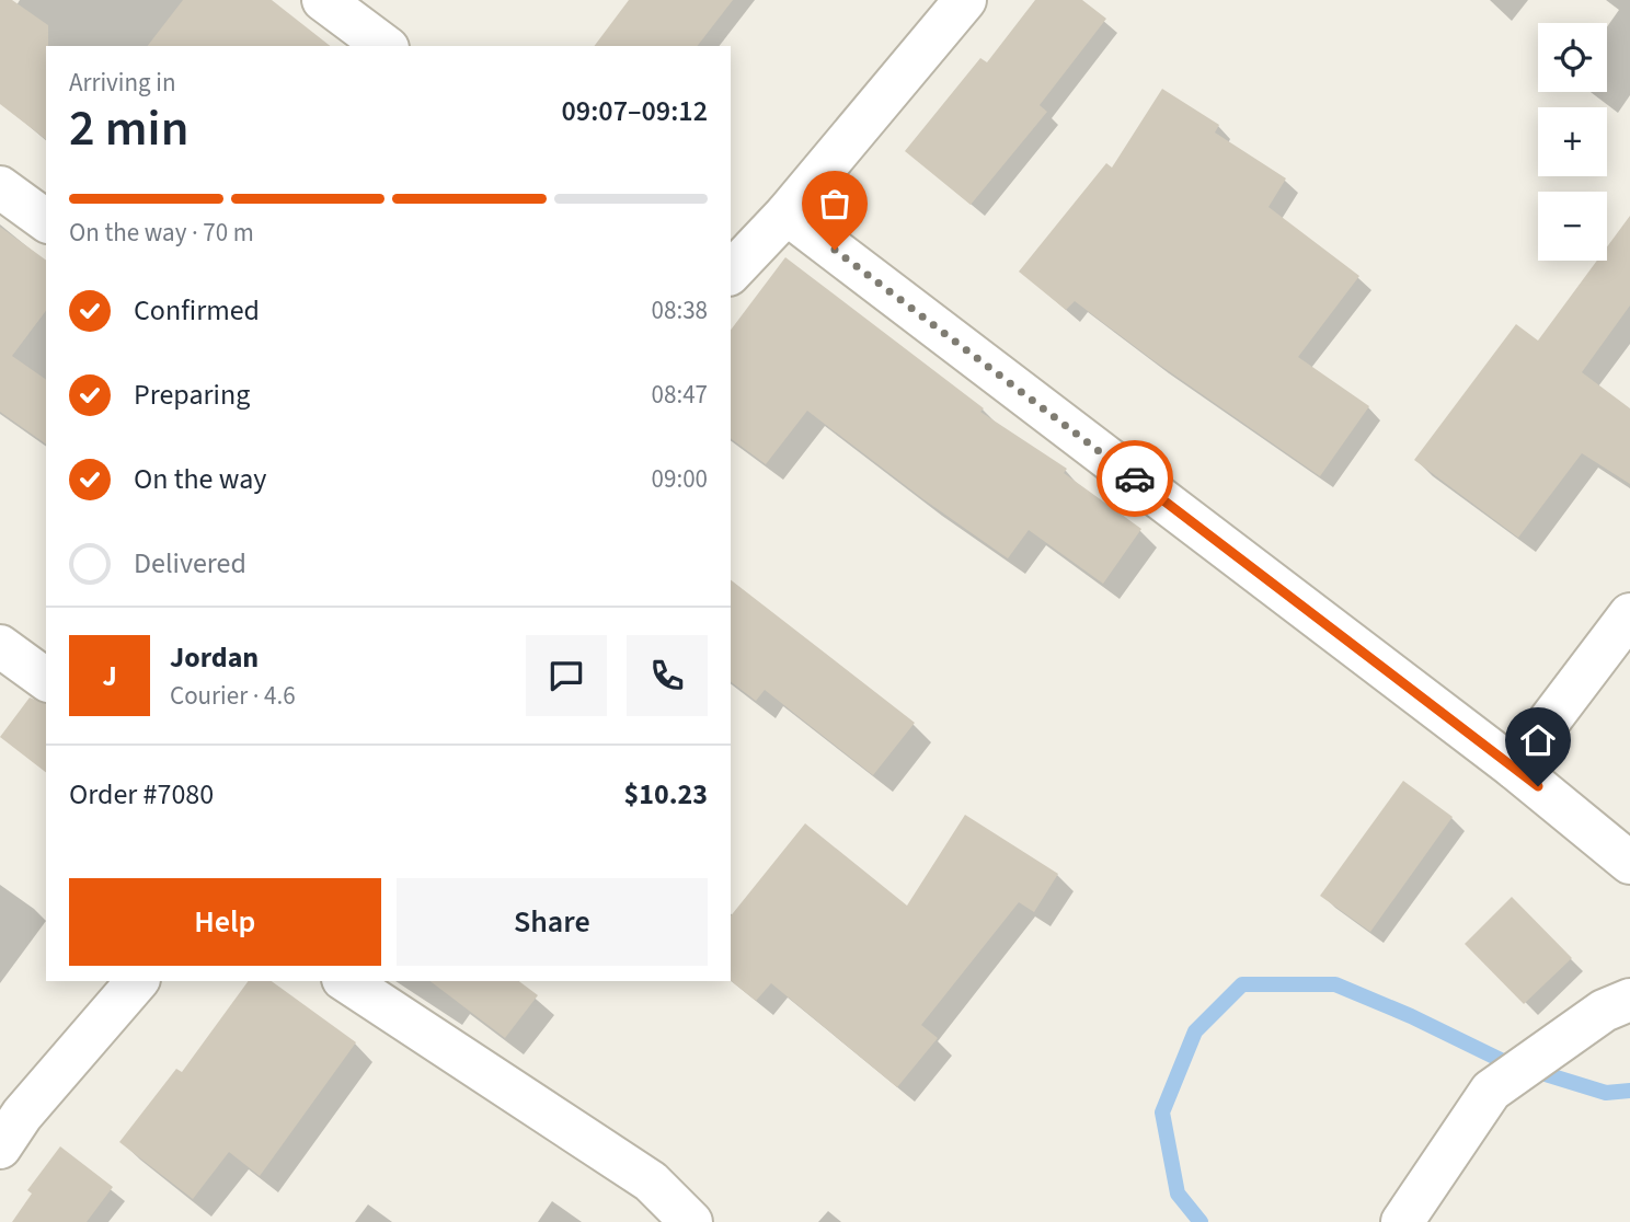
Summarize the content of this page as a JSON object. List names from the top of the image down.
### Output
{
  "page": {
    "map_buttons": ["+", "−"],
    "heading": ["2 min", "Arriving in", "09:07–09:12"],
    "panel": [
      "Jordan",
      "Courier · 4.6",
      "Order #7080",
      "$10.23"
    ],
    "bar": "On the way · 70 m",
    "list": [
      ["Confirmed", "08:38"],
      ["Preparing", "08:47"],
      ["On the way", "09:00"],
      "Delivered"
    ],
    "round": "J",
    "buttons": ["Help", "Share"]
  }
}
